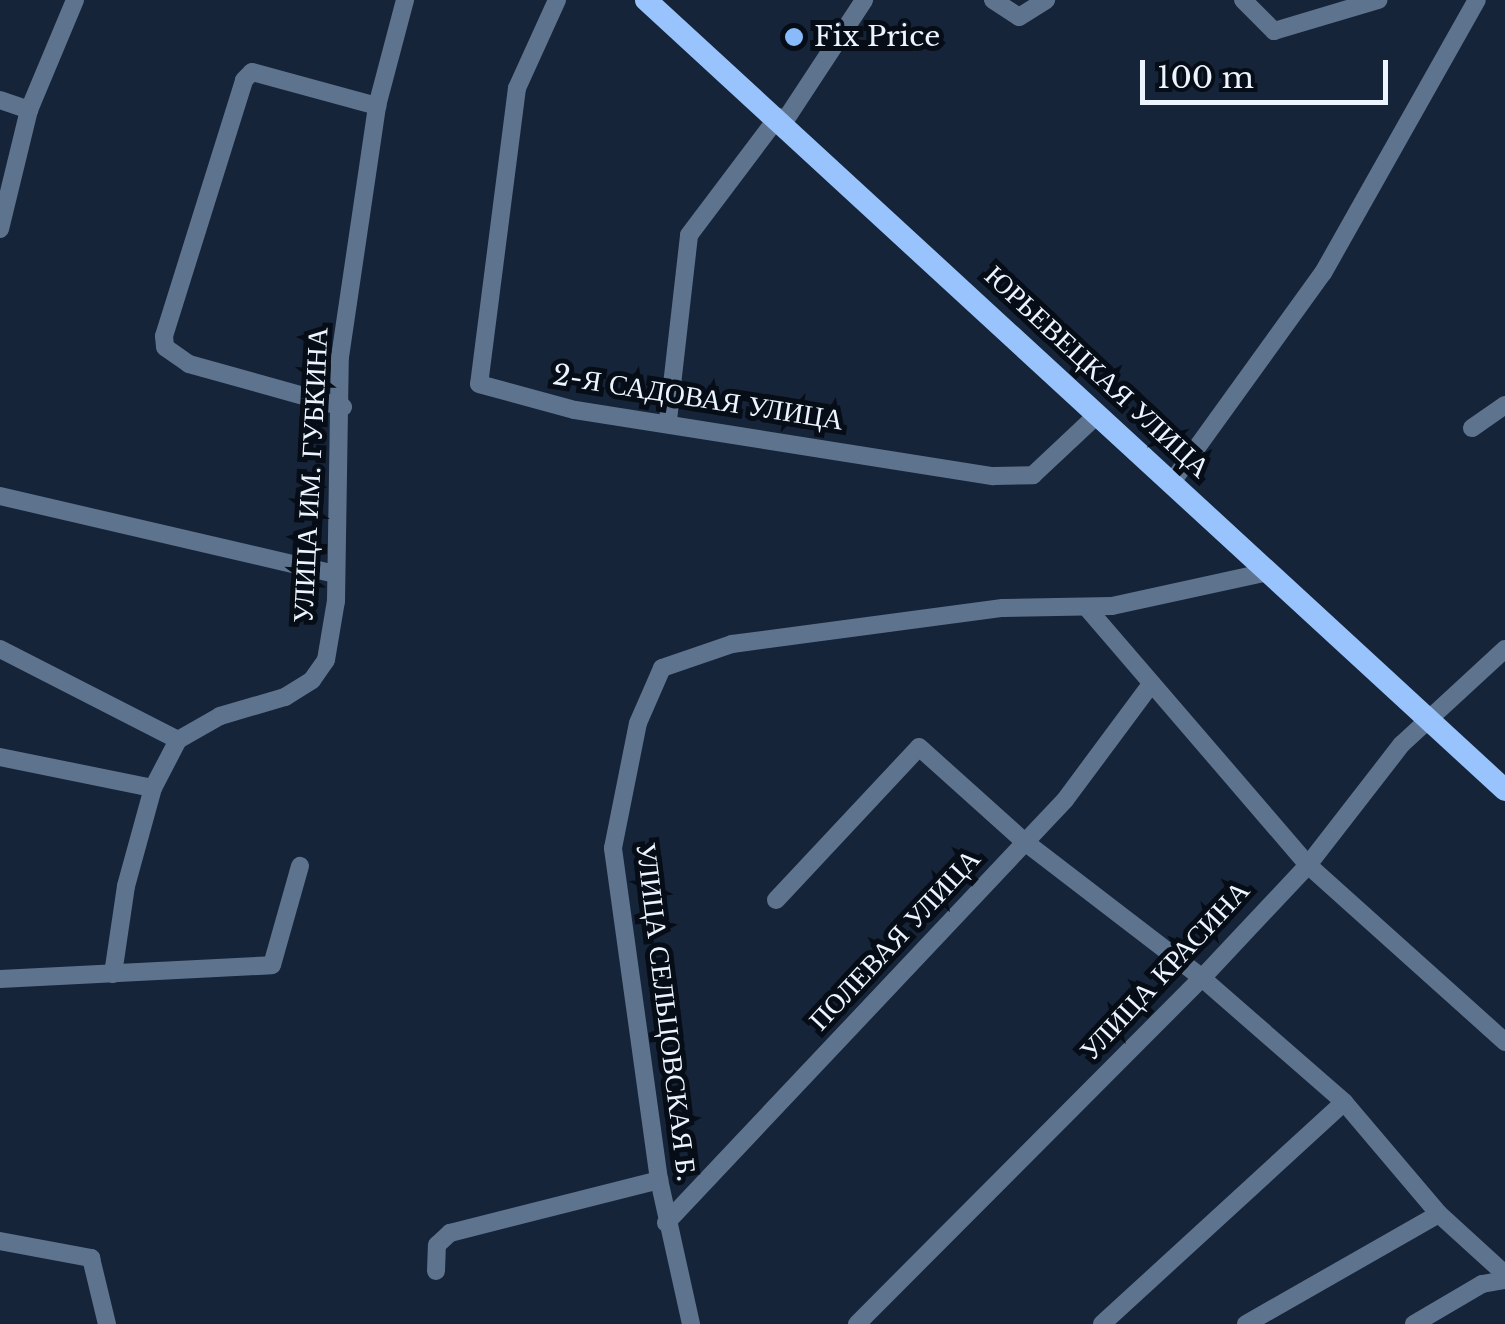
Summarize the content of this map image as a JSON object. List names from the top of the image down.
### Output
{
  "streets": {
    "main road": ["ЮРЬЕВЕЦКАЯ УЛИЦА"],
    "street": [
      "2-Я САДОВАЯ УЛИЦА",
      "УЛИЦА ИМ. ГУБКИНА",
      "ПОЛЕВАЯ УЛИЦА",
      "УЛИЦА КРАСИНА",
      "УЛИЦА СЕЛЬЦОВСКАЯ Б."
    ]
  },
  "crossings": [
    ["ЮРЬЕВЕЦКАЯ УЛИЦА", "2-Я САДОВАЯ УЛИЦА"],
    ["ЮРЬЕВЕЦКАЯ УЛИЦА", "УЛИЦА КРАСИНА"],
    ["ЮРЬЕВЕЦКАЯ УЛИЦА", "УЛИЦА СЕЛЬЦОВСКАЯ Б."],
    ["ПОЛЕВАЯ УЛИЦА", "УЛИЦА СЕЛЬЦОВСКАЯ Б."]
  ],
  "places": ["Fix Price"],
  "scale_bar": "100 m"
}
